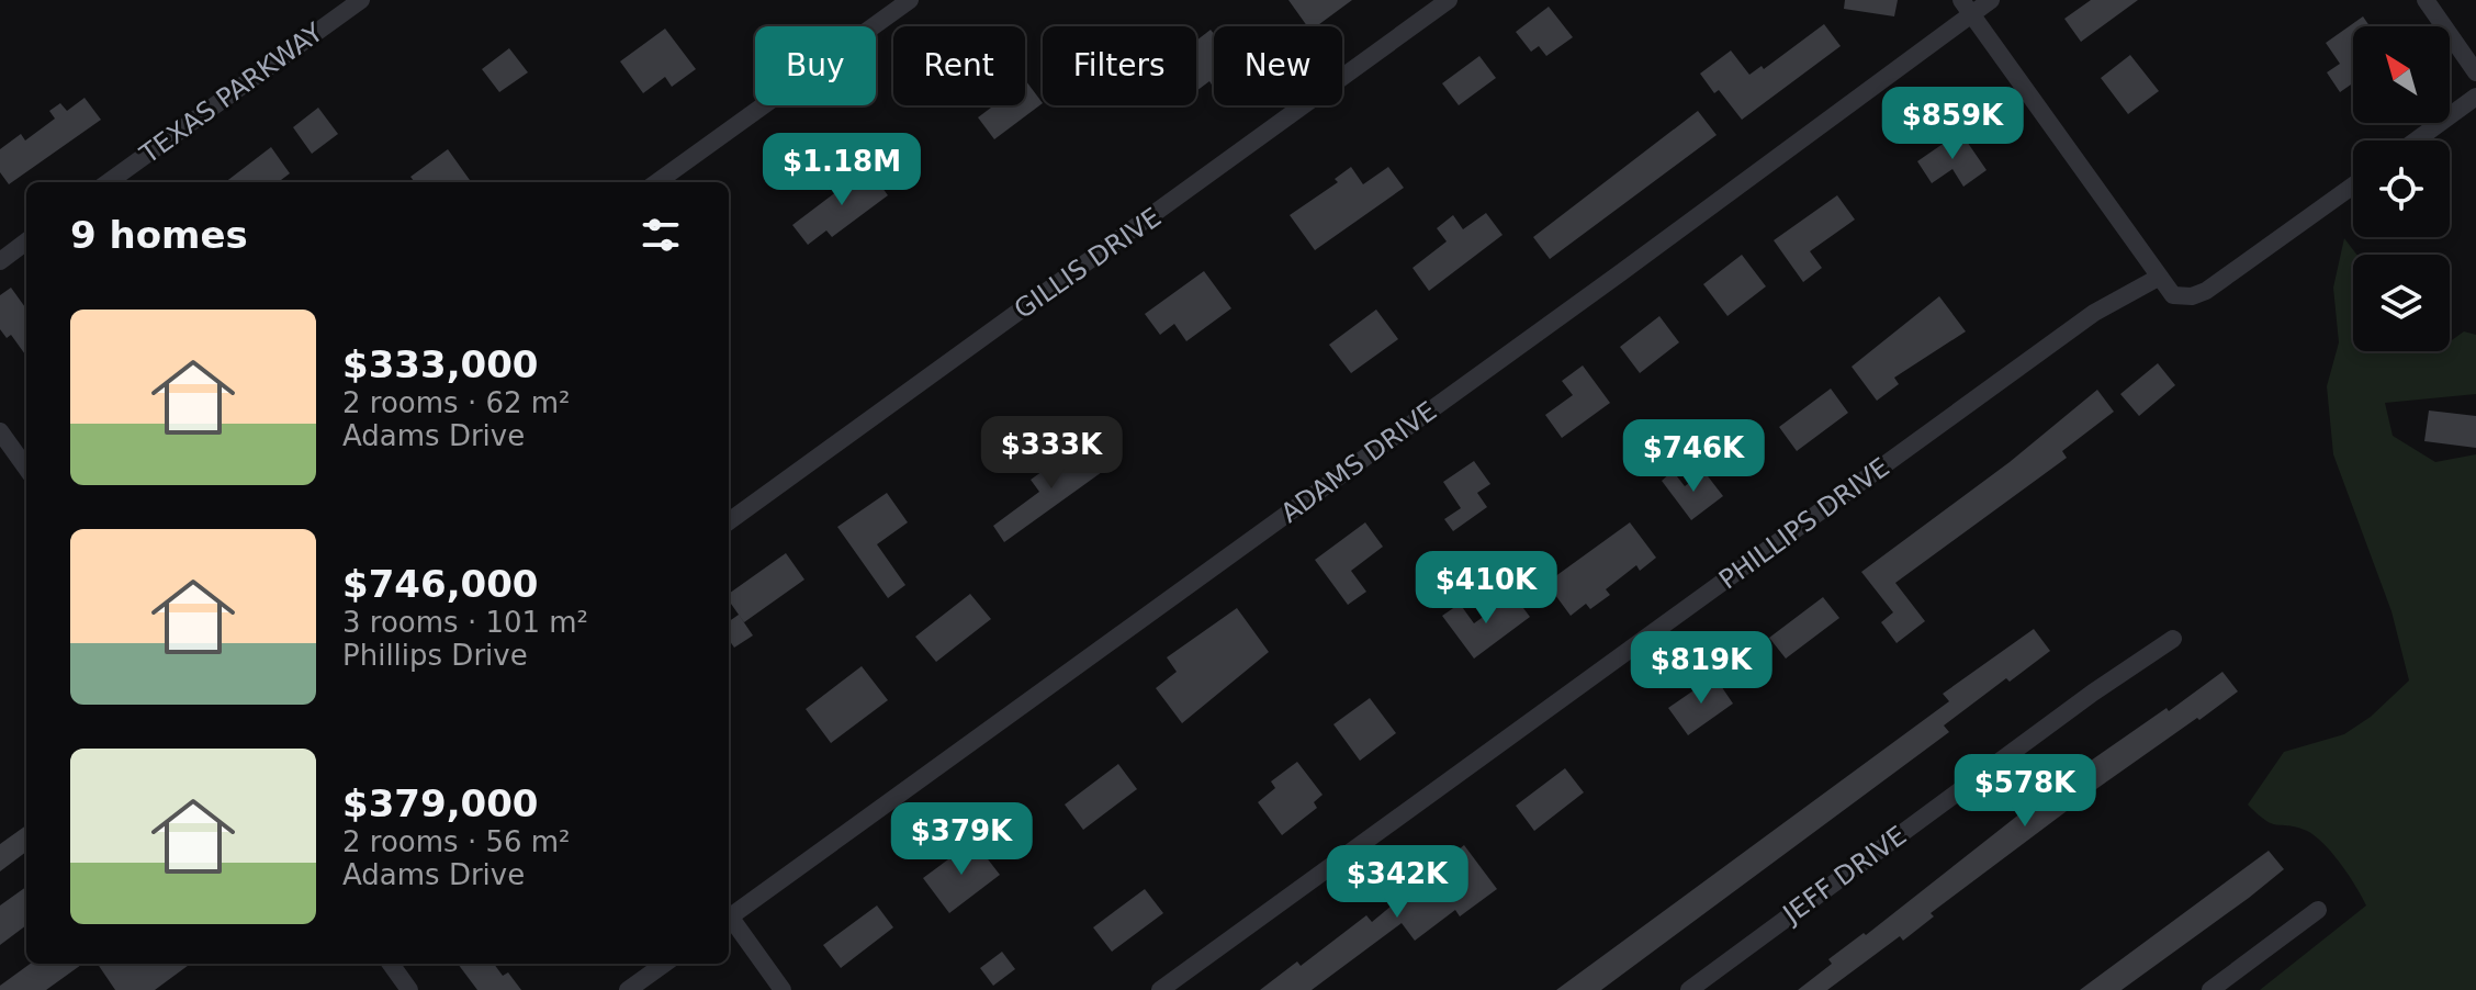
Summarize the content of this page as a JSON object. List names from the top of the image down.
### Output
{
  "streets": {
    "street": [
      "TEXAS PARKWAY",
      "GILLIS DRIVE",
      "ADAMS DRIVE",
      "PHILLIPS DRIVE",
      "JEFF DRIVE"
    ]
  },
  "north": "top left",
  "page": {
    "chip": [
      "Buy",
      "Rent",
      "Filters",
      "New"
    ],
    "price": [
      "$859K",
      "$1.18M",
      "$333K",
      "$746K",
      "$410K",
      "$819K",
      "$578K",
      "$379K",
      "$342K"
    ],
    "heading": "9 homes",
    "list": [
      {
        "name": "$333,000",
        "note": "2 rooms · 62 m² · Adams Drive"
      },
      {
        "name": "$746,000",
        "note": "3 rooms · 101 m² · Phillips Drive"
      },
      {
        "name": "$379,000",
        "note": "2 rooms · 56 m² · Adams Drive"
      }
    ]
  }
}
